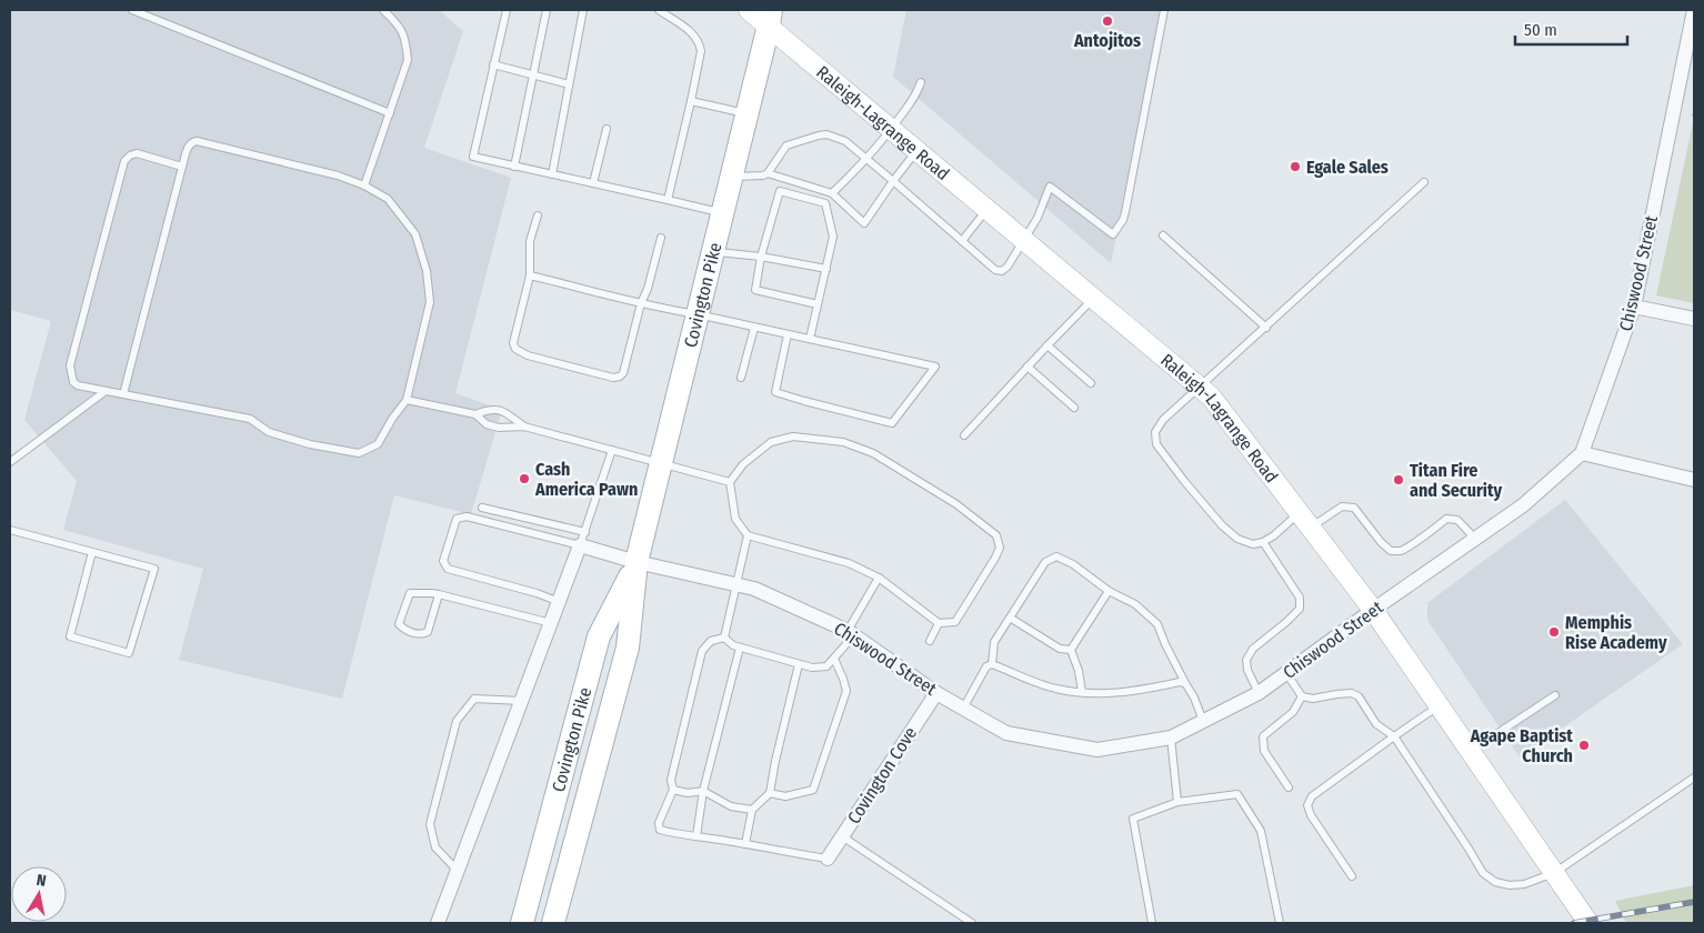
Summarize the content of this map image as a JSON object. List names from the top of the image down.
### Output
{
  "streets": {
    "main road": ["Raleigh-Lagrange Road", "Covington Pike"],
    "street": ["Chiswood Street", "Covington Cove"]
  },
  "crossings": [
    ["Raleigh-Lagrange Road", "Chiswood Street"],
    ["Raleigh-Lagrange Road", "Covington Pike"],
    ["Chiswood Street", "Covington Pike"],
    ["Chiswood Street", "Covington Cove"]
  ],
  "places": [
    "Antojitos",
    "Egale Sales",
    "Cash America Pawn",
    "Titan Fire and Security",
    "Memphis Rise Academy",
    "Agape Baptist Church"
  ],
  "scale_bar": "50 m",
  "north": "top"
}
